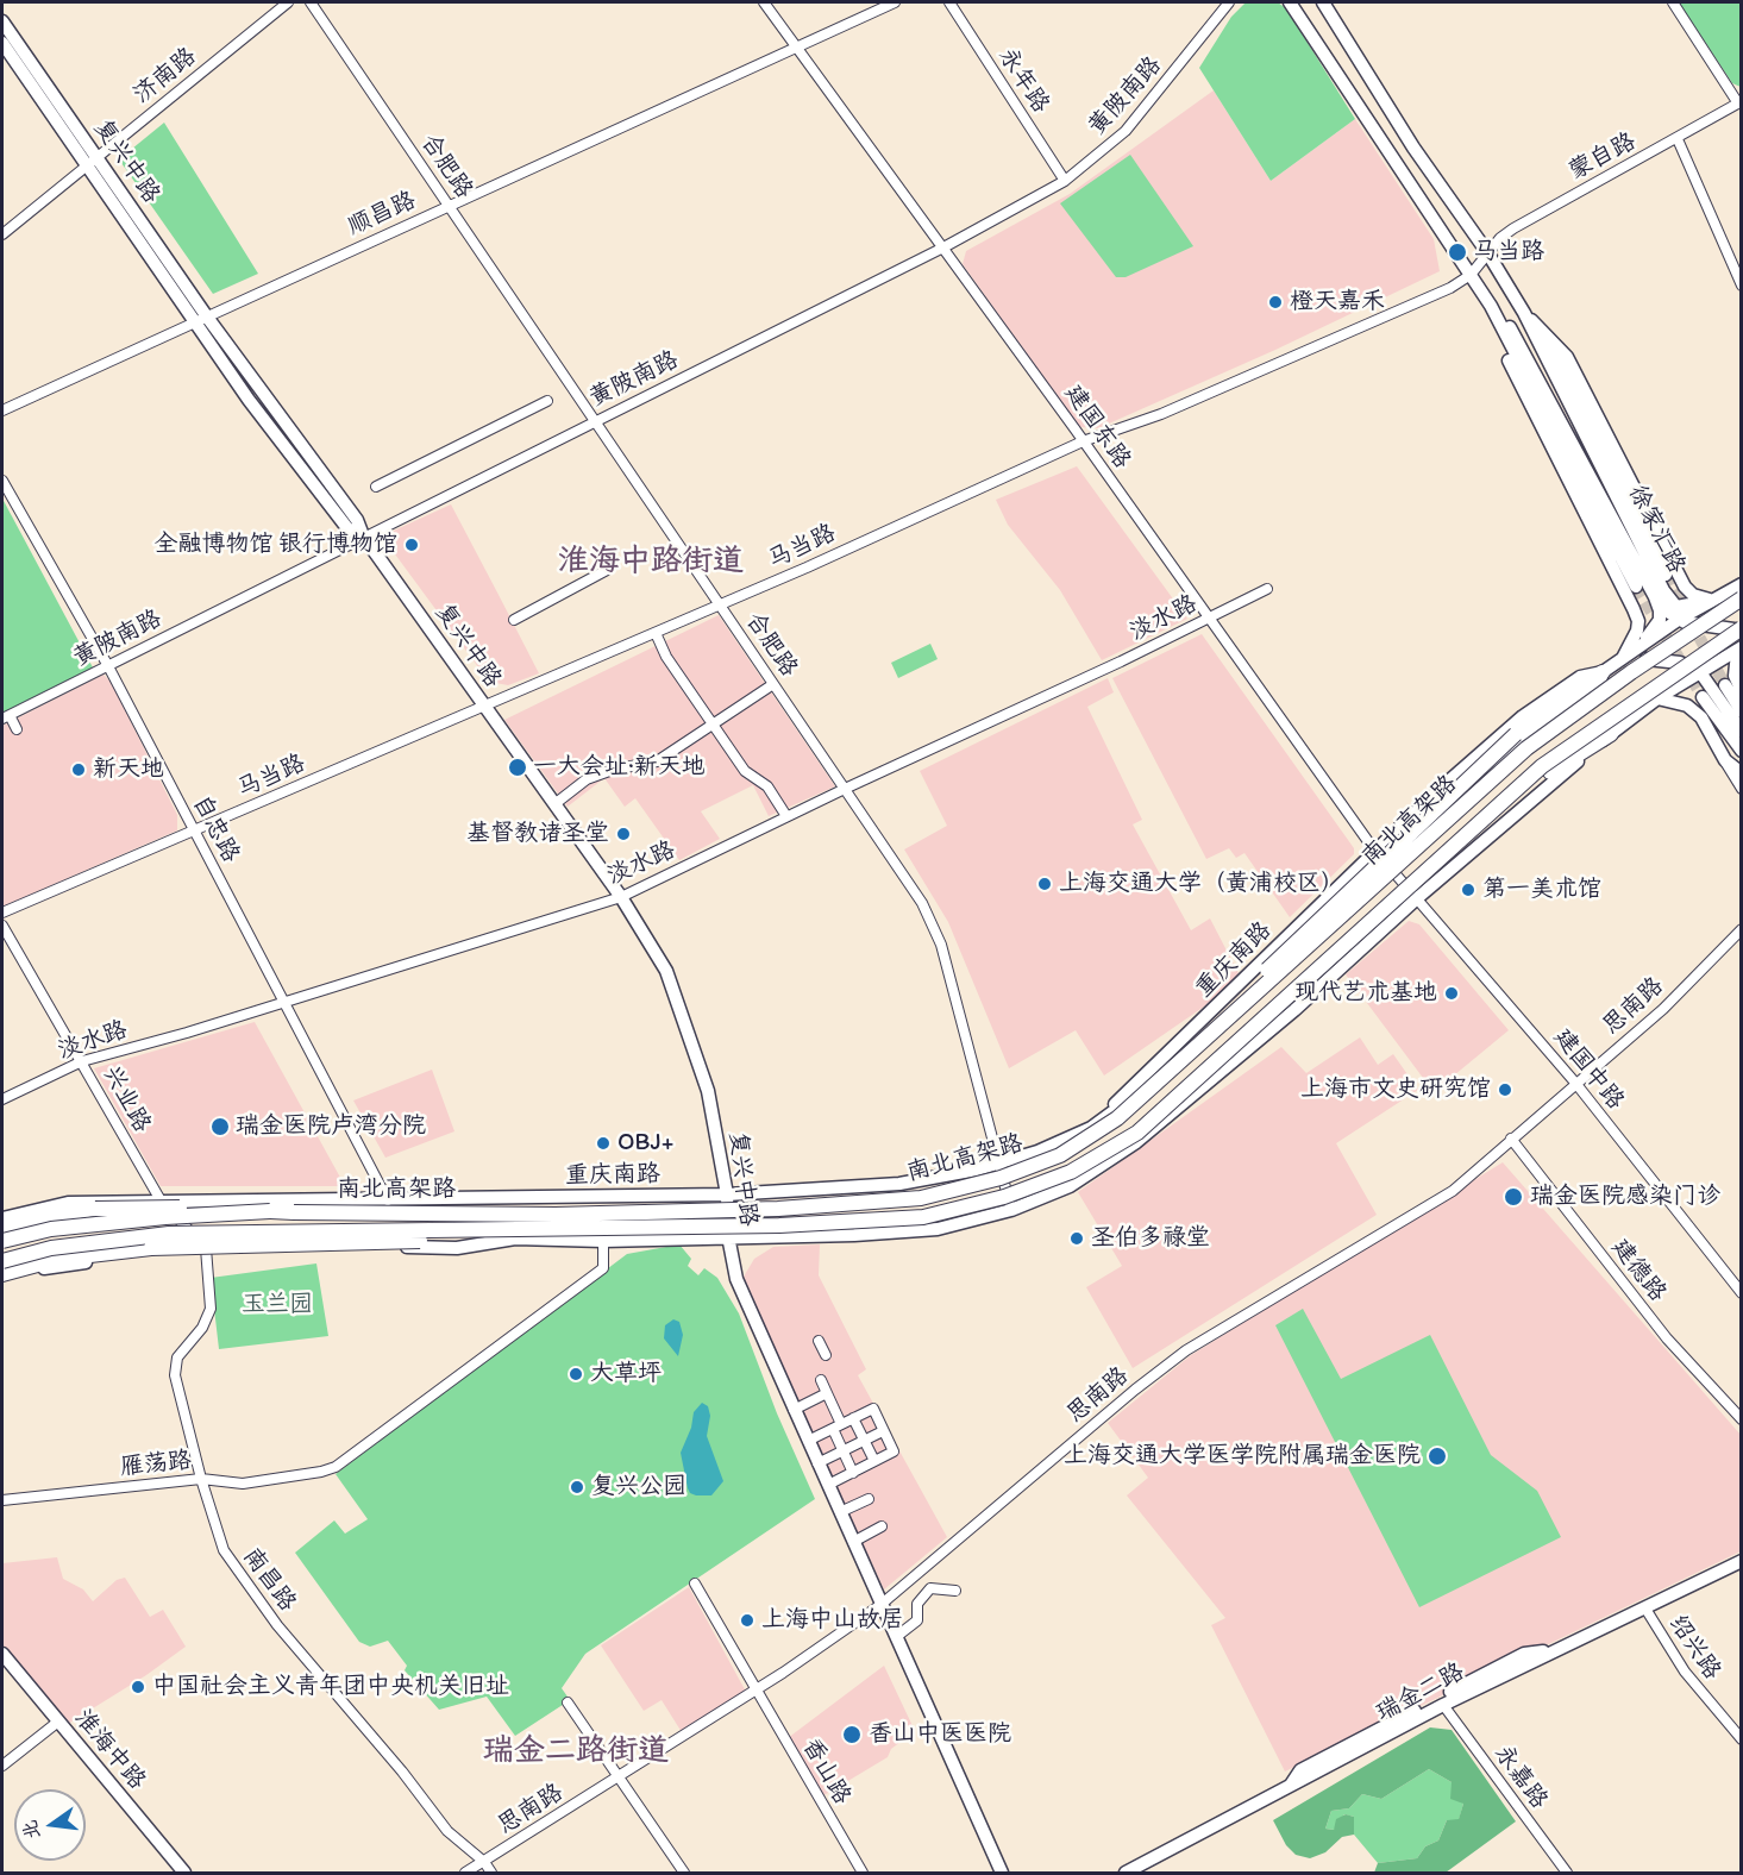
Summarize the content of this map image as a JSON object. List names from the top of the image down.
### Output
{
  "streets": {
    "highway": ["南北高架路"],
    "main road": [
      "复兴中路",
      "徐家汇路",
      "重庆南路",
      "瑞金二路",
      "淮海中路"
    ],
    "street": [
      "济南路",
      "永年路",
      "黄陂南路",
      "蒙自路",
      "合肥路",
      "顺昌路",
      "建国东路",
      "马当路",
      "淡水路",
      "自忠路",
      "思南路",
      "建国中路",
      "兴业路",
      "建德路",
      "雁荡路",
      "南昌路",
      "绍兴路",
      "香山路",
      "永嘉路"
    ]
  },
  "crossings": [
    ["济南路", "复兴中路"],
    ["永年路", "黄陂南路"],
    ["黄陂南路", "复兴中路"],
    ["黄陂南路", "合肥路"],
    ["黄陂南路", "建国东路"],
    ["黄陂南路", "自忠路"],
    ["蒙自路", "徐家汇路"],
    ["蒙自路", "马当路"],
    ["复兴中路", "顺昌路"],
    ["复兴中路", "马当路"],
    ["复兴中路", "淡水路"],
    ["复兴中路", "重庆南路"],
    ["复兴中路", "思南路"],
    ["合肥路", "顺昌路"],
    ["合肥路", "马当路"],
    ["合肥路", "淡水路"],
    ["合肥路", "重庆南路"],
    ["顺昌路", "建国东路"],
    ["建国东路", "马当路"],
    ["建国东路", "淡水路"],
    ["建国东路", "重庆南路"],
    ["建国东路", "建国中路"],
    ["徐家汇路", "马当路"],
    ["徐家汇路", "重庆南路"],
    ["马当路", "自忠路"],
    ["淡水路", "自忠路"],
    ["淡水路", "兴业路"],
    ["南北高架路", "重庆南路"],
    ["自忠路", "重庆南路"],
    ["重庆南路", "兴业路"],
    ["思南路", "建国中路"],
    ["思南路", "建德路"],
    ["思南路", "南昌路"],
    ["思南路", "香山路"],
    ["兴业路", "南昌路"],
    ["雁荡路", "南昌路"],
    ["绍兴路", "瑞金二路"],
    ["瑞金二路", "永嘉路"]
  ],
  "districts": ["淮海中路街道", "瑞金二路街道"],
  "parks": ["玉兰园"],
  "places": [
    "马当路",
    "橙天嘉禾",
    "全融博物馆 银行博物馆",
    "一大会址·新天地",
    "新天地",
    "基督教诸圣堂",
    "上海交通大学（黄浦校区）",
    "第一美术馆",
    "现代艺术基地",
    "上海市文史研究馆",
    "瑞金医院卢湾分院",
    "OBJ+",
    "瑞金医院感染门诊",
    "圣伯多禄堂",
    "大草坪",
    "上海交通大学医学院附属瑞金医院",
    "复兴公园",
    "上海中山故居",
    "中国社会主义青年团中央机关旧址",
    "香山中医医院"
  ],
  "north": "left"
}
